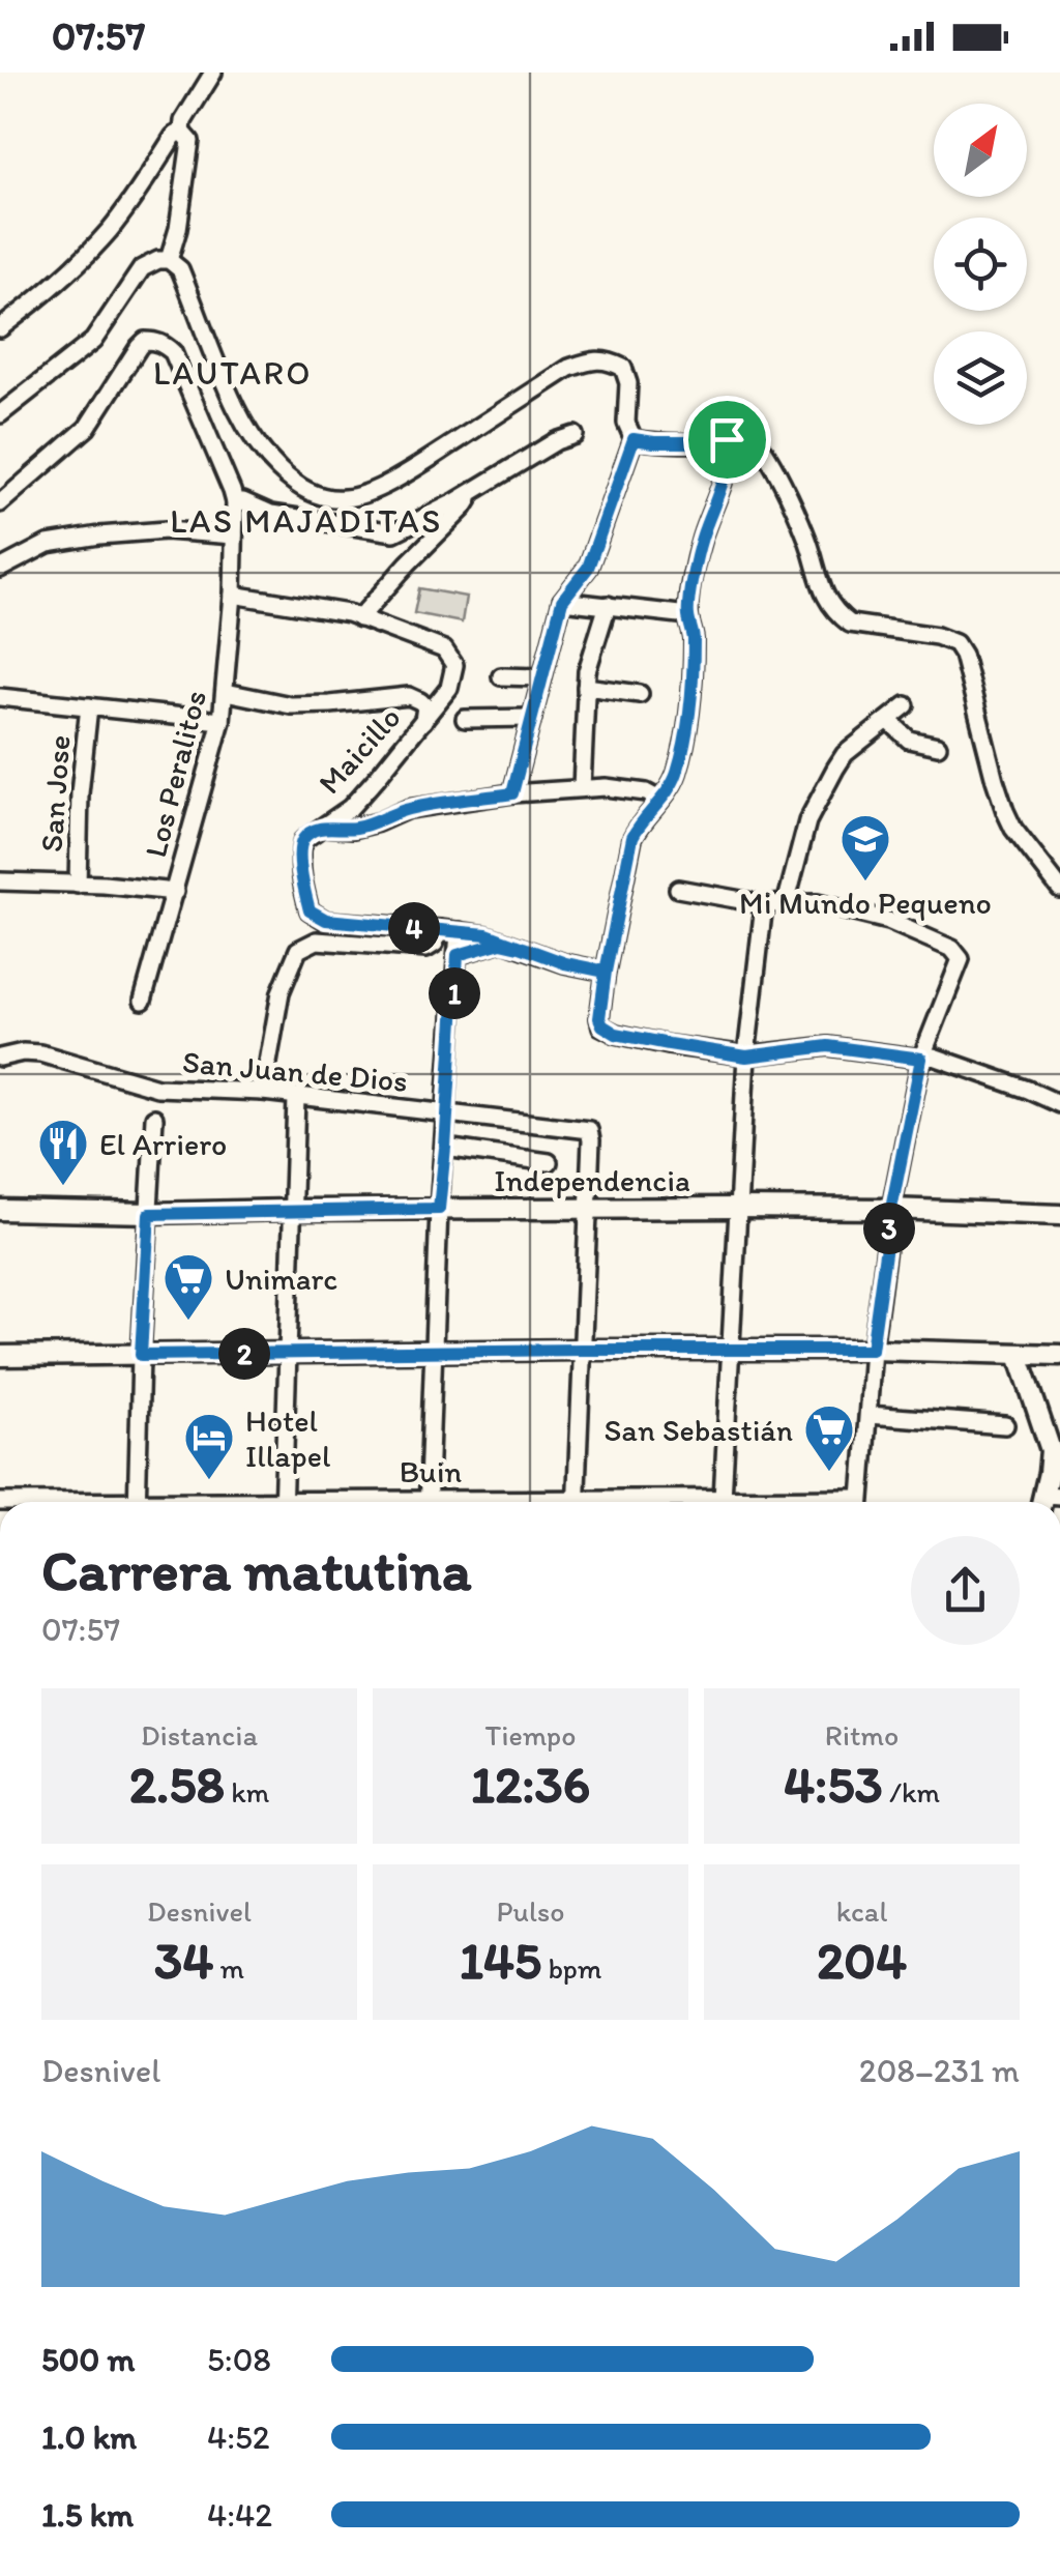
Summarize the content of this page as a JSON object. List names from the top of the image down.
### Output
{
  "streets": {
    "main road": ["Independencia"],
    "street": [
      "Maicillo",
      "Los Peralitos",
      "San Jose",
      "San Juan de Dios",
      "Buin"
    ]
  },
  "crossings": [
    ["Maicillo", "Los Peralitos"],
    ["San Juan de Dios", "Independencia"]
  ],
  "districts": ["LAUTARO", "LAS MAJADITAS"],
  "places": {
    "school or university": ["Mi Mundo Pequeno"],
    "restaurant": ["El Arriero"],
    "supermarket": ["Unimarc", "San Sebastián"],
    "hotel": ["Hotel Illapel"]
  },
  "north": "top right",
  "page": {
    "status": "07:57",
    "pins": [
      "4",
      "1",
      "3",
      "2"
    ],
    "heading": ["Carrera matutina", "07:57"],
    "stats": [
      ["Distancia", "2.58 km"],
      ["Tiempo", "12:36"],
      ["Ritmo", "4:53 /km"],
      ["Desnivel", "34 m"],
      ["Pulso", "145 bpm"],
      ["kcal", "204"]
    ],
    "chart": ["Desnivel", "208–231 m"],
    "list": [
      {
        "name": "500 m",
        "note": "5:08"
      },
      {
        "name": "1.0 km",
        "note": "4:52"
      },
      {
        "name": "1.5 km",
        "note": "4:42"
      }
    ]
  }
}
